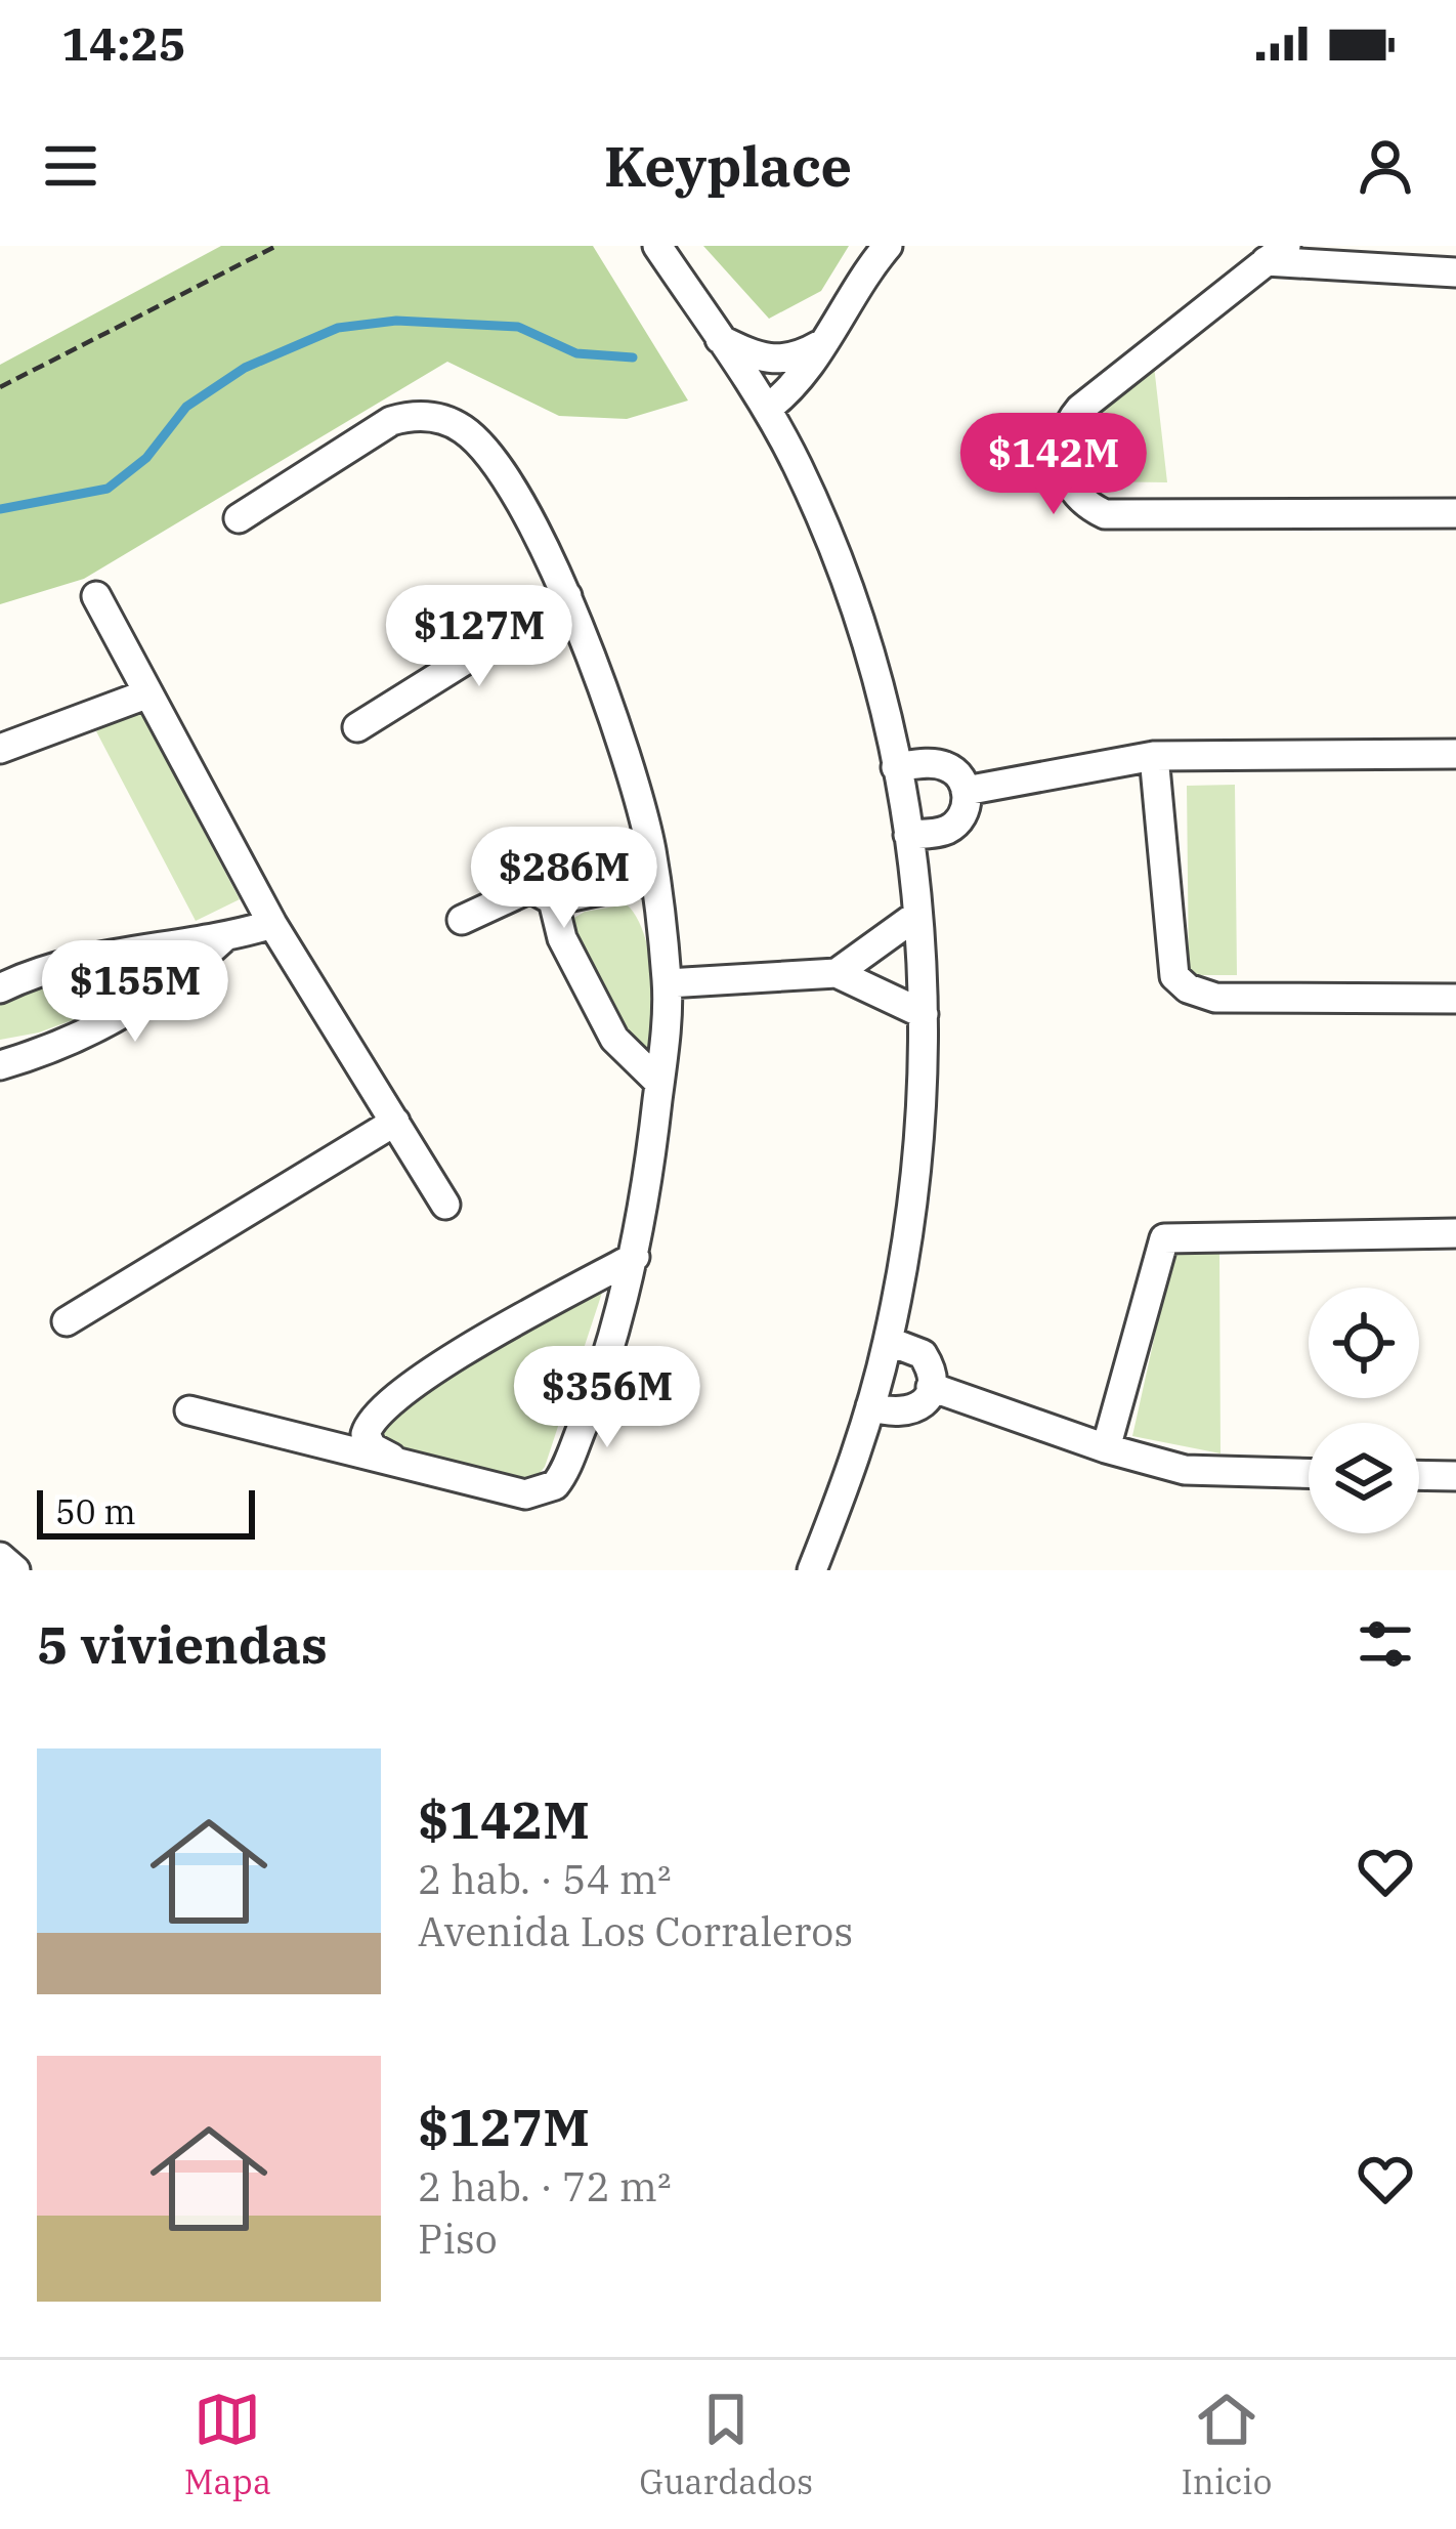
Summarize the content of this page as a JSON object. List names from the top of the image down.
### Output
{
  "scale_bar": "50 m",
  "page": {
    "status": "14:25",
    "header": "Keyplace",
    "price": [
      "$142M",
      "$127M",
      "$286M",
      "$155M",
      "$356M"
    ],
    "scale": "50 m",
    "heading": "5 viviendas",
    "list": [
      {
        "name": "$142M",
        "note": "2 hab. · 54 m² · Avenida Los Corraleros"
      },
      {
        "name": "$127M",
        "note": "2 hab. · 72 m² · Piso"
      }
    ],
    "tabs": ["Mapa", "Guardados", "Inicio"]
  }
}
